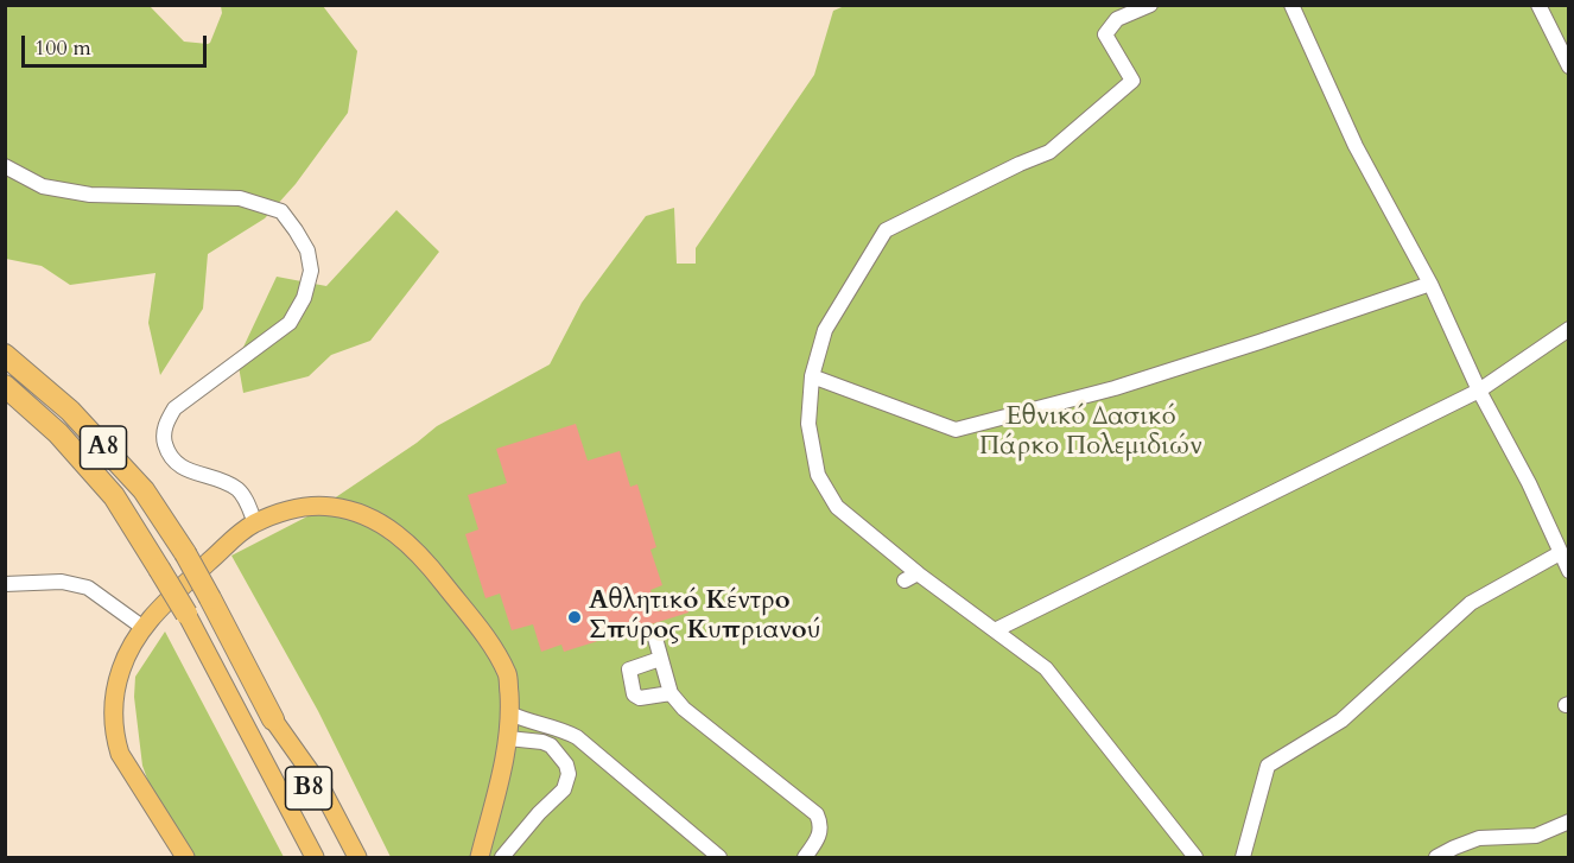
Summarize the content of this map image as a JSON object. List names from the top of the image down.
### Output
{
  "streets": {
    "highway": ["A8", "B8"]
  },
  "crossings": [
    ["A8", "B8"]
  ],
  "parks": ["Εθνικό Δασικό Πάρκο Πολεμιδιών"],
  "places": ["Αθλητικό Κέντρο Σπύρος Κυπριανού"],
  "scale_bar": "100 m"
}
